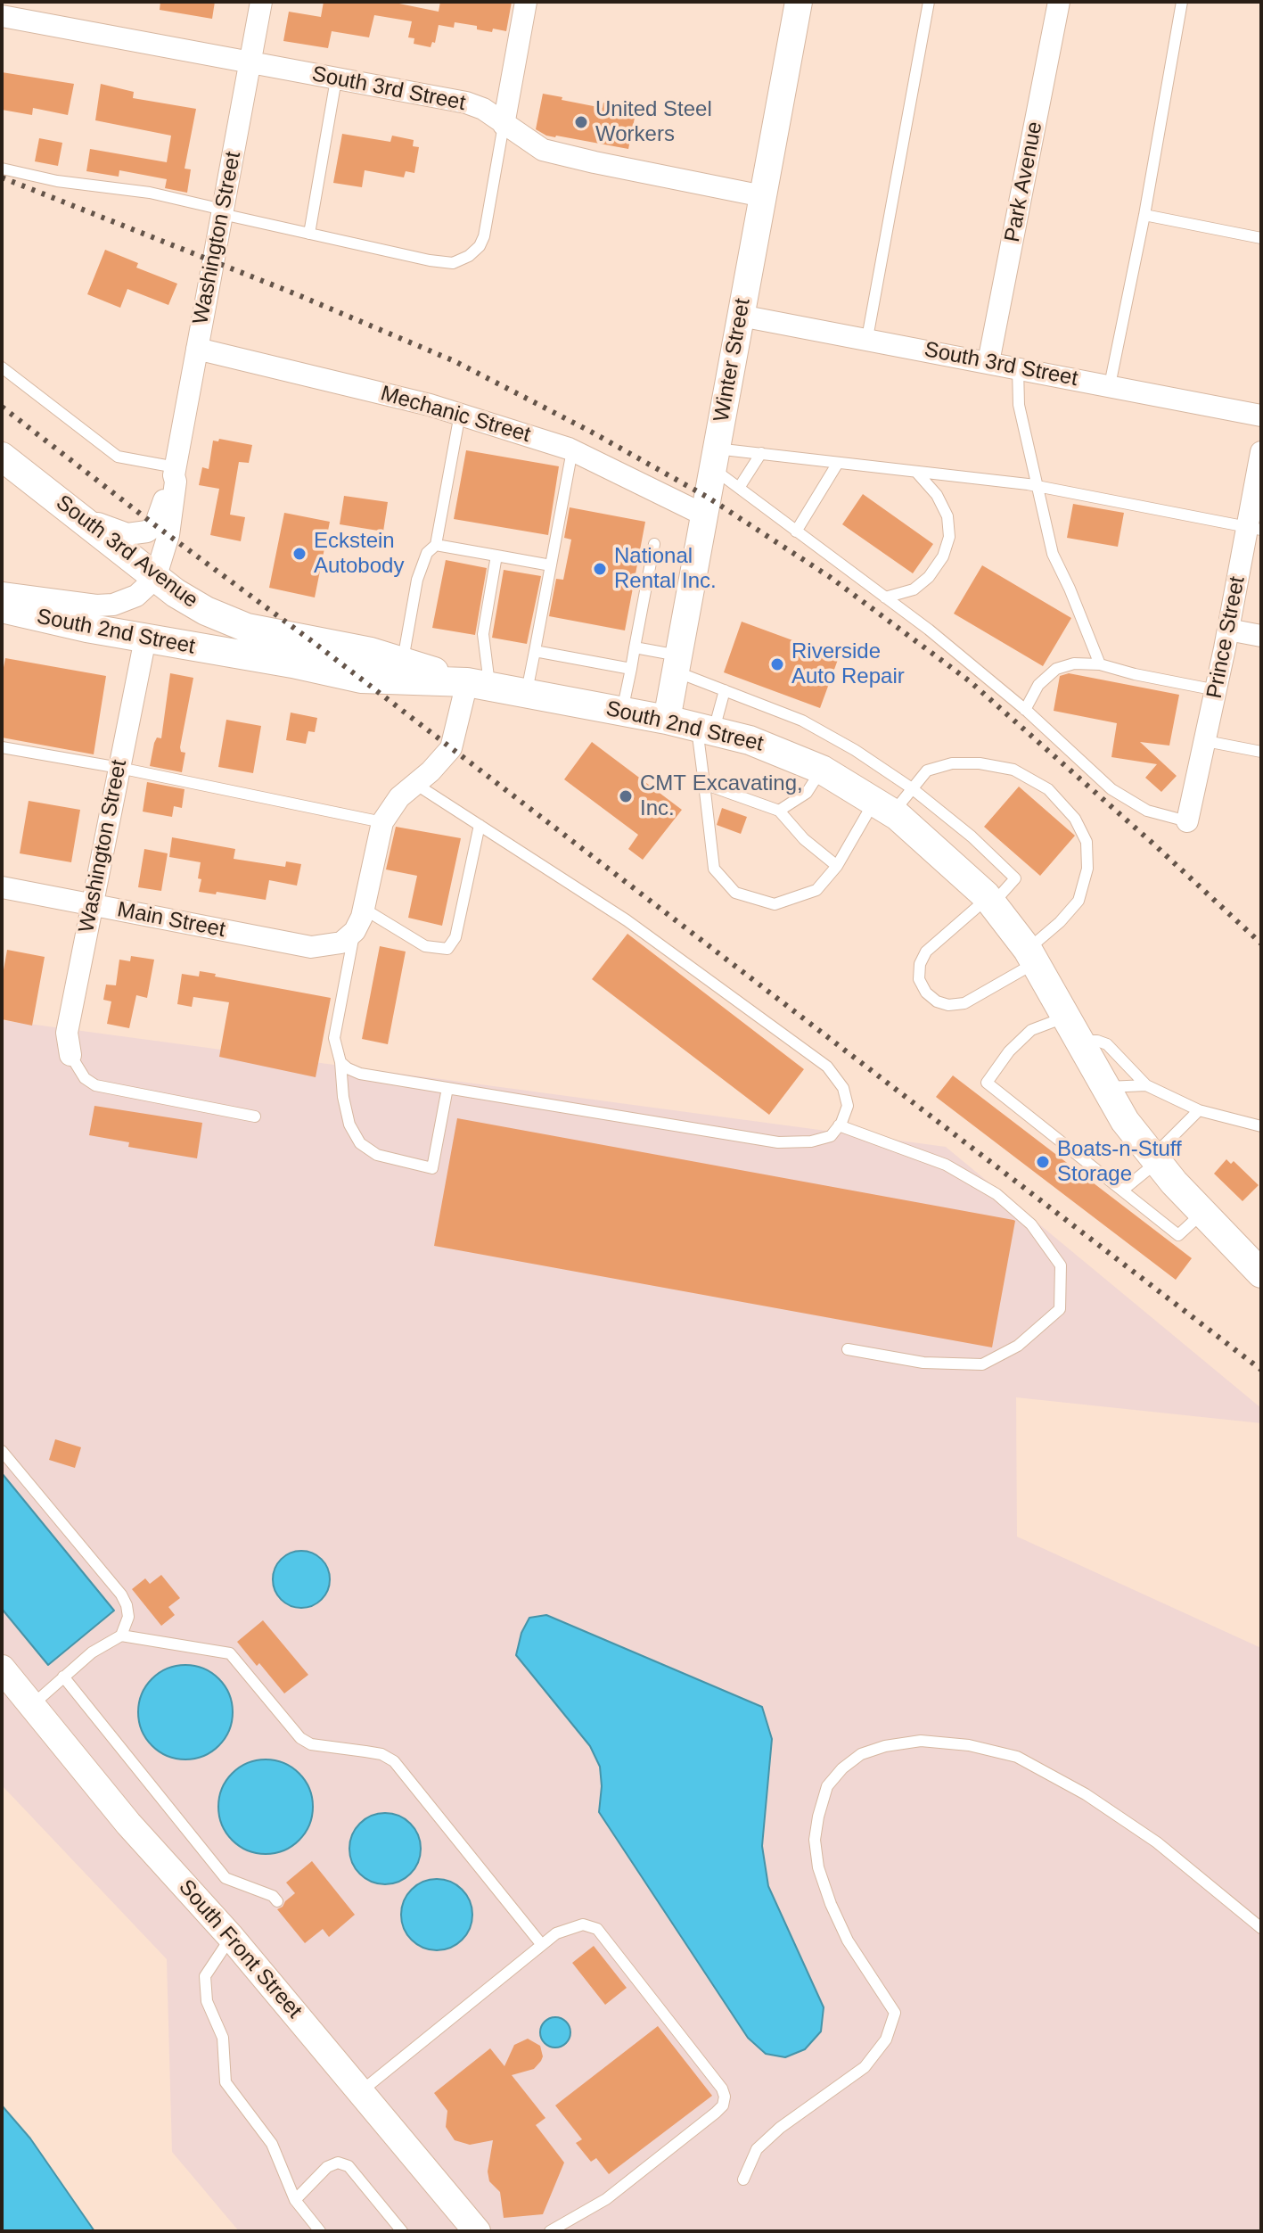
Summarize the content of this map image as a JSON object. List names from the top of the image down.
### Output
{
  "streets": {
    "main road": ["South 3rd Avenue", "South 2nd Street"],
    "street": [
      "South 3rd Street",
      "Park Avenue",
      "Washington Street",
      "Winter Street",
      "Mechanic Street",
      "Prince Street",
      "Main Street",
      "South Front Street"
    ]
  },
  "crossings": [
    ["South 3rd Street", "Park Avenue"],
    ["South 3rd Street", "Washington Street"],
    ["South 3rd Street", "Winter Street"],
    ["Washington Street", "Mechanic Street"],
    ["Washington Street", "South 3rd Avenue"],
    ["Washington Street", "South 2nd Street"],
    ["Washington Street", "Main Street"],
    ["Winter Street", "Mechanic Street"],
    ["Winter Street", "South 2nd Street"],
    ["South 3rd Avenue", "South 2nd Street"]
  ],
  "places": [
    "United Steel Workers",
    "Eckstein Autobody",
    "National Rental Inc.",
    "Riverside Auto Repair",
    "CMT Excavating, Inc.",
    "Boats-n-Stuff Storage"
  ]
}
